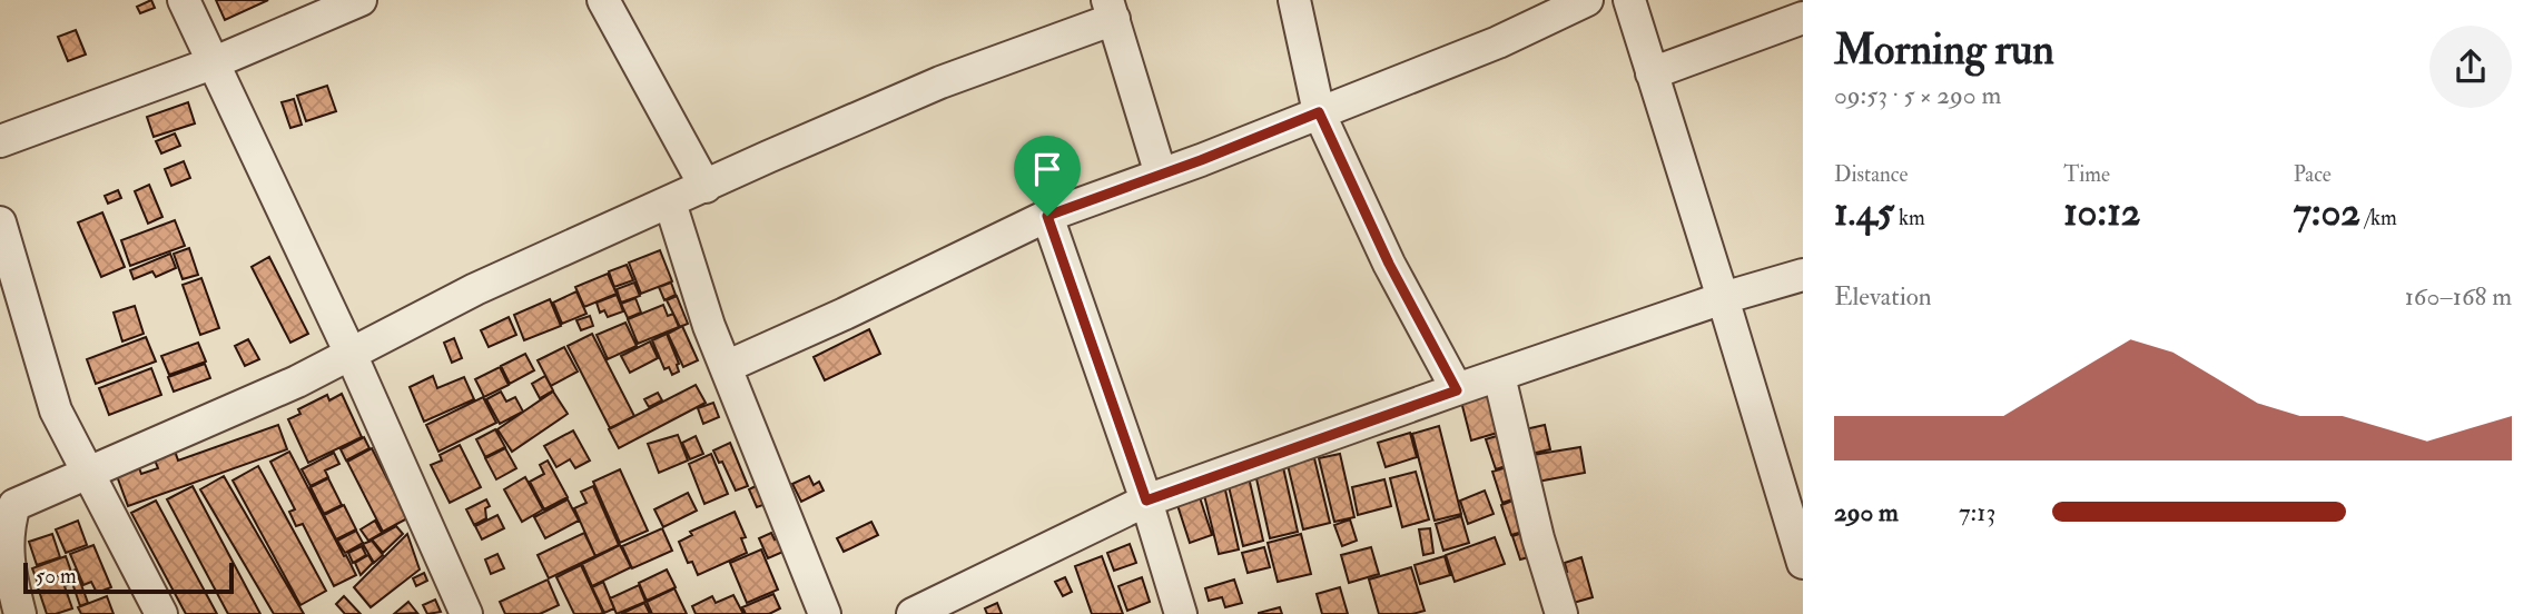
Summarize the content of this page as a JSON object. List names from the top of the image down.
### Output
{
  "scale_bar": "50 m",
  "page": {
    "heading": ["Morning run", "09:53 · 5 × 290 m"],
    "stats": [
      ["Distance", "1.45 km"],
      ["Time", "10:12"],
      ["Pace", "7:02 /km"]
    ],
    "chart": ["Elevation", "160–168 m"],
    "list": [
      {
        "name": "290 m",
        "note": "7:13"
      }
    ],
    "scale": "50 m"
  }
}
